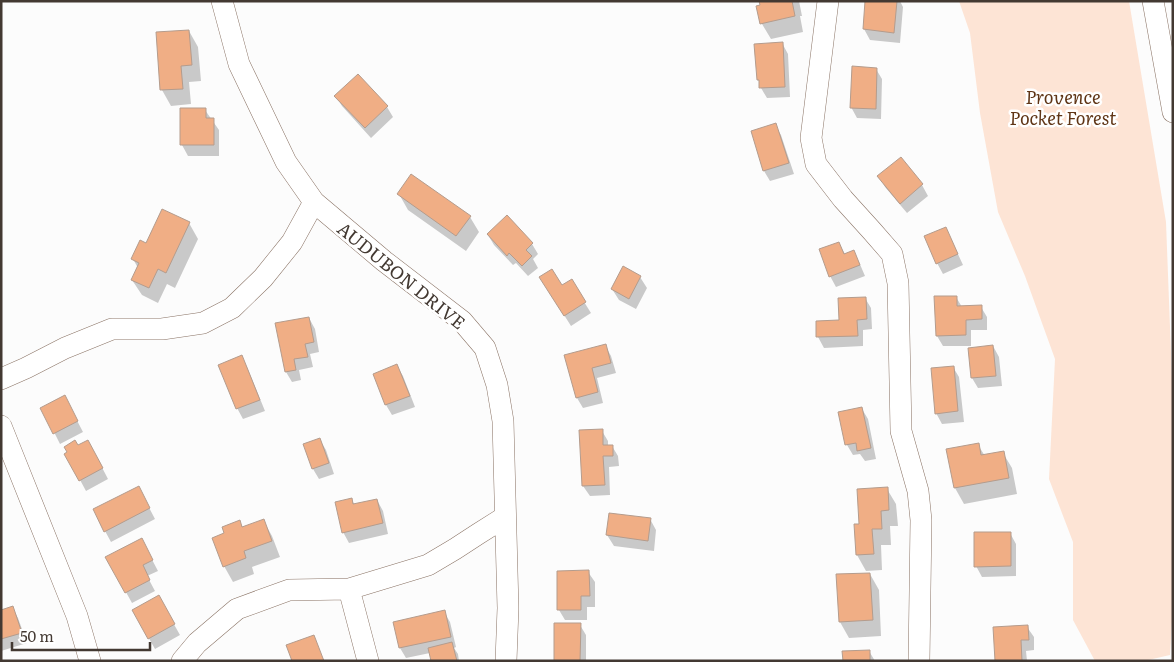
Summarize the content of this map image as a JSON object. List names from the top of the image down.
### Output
{
  "streets": {
    "street": ["AUDUBON DRIVE"]
  },
  "parks": ["Provence Pocket Forest"],
  "scale_bar": "50 m"
}
